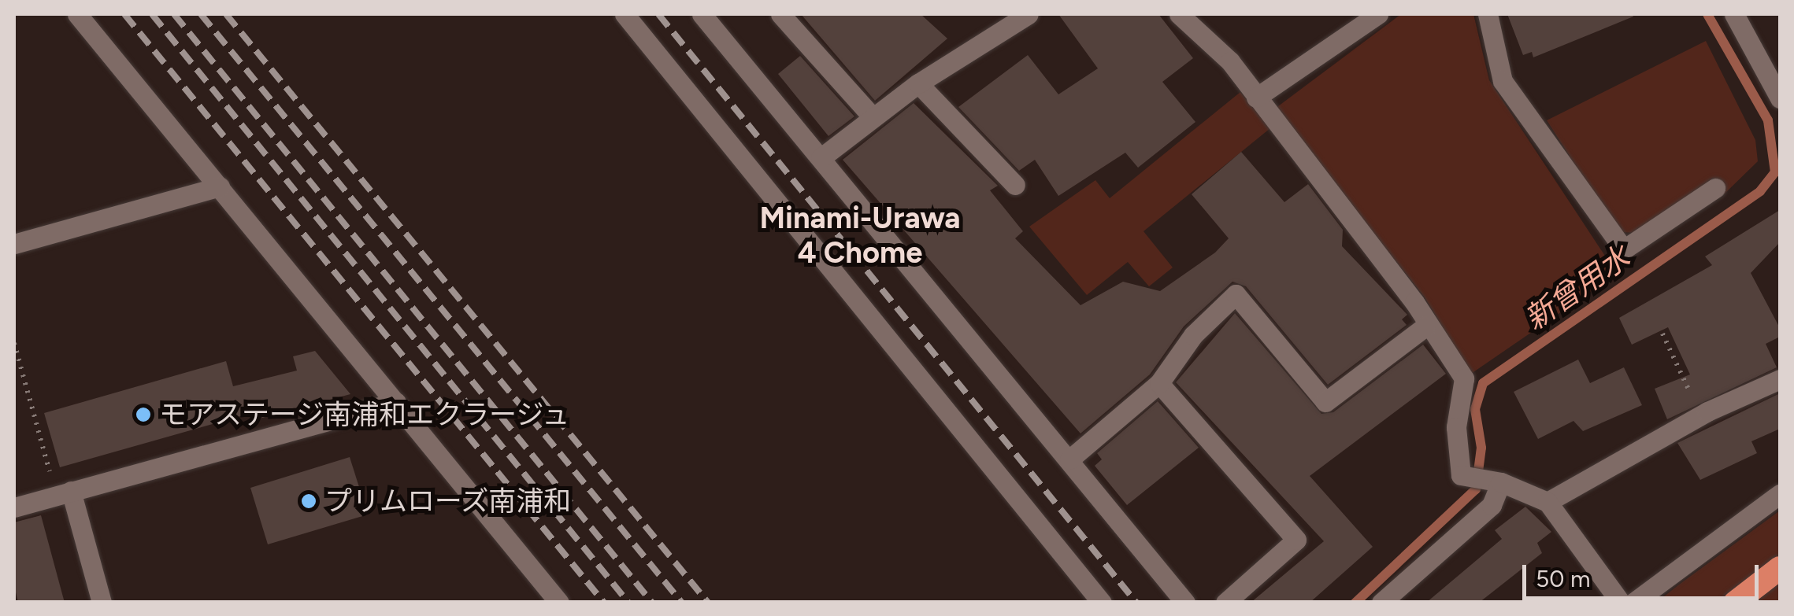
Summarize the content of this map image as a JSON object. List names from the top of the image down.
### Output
{
  "districts": ["Minami-Urawa 4 Chome"],
  "water": ["新曾用水"],
  "places": ["モアステージ南浦和エクラージュ", "プリムローズ南浦和"],
  "scale_bar": "50 m"
}
